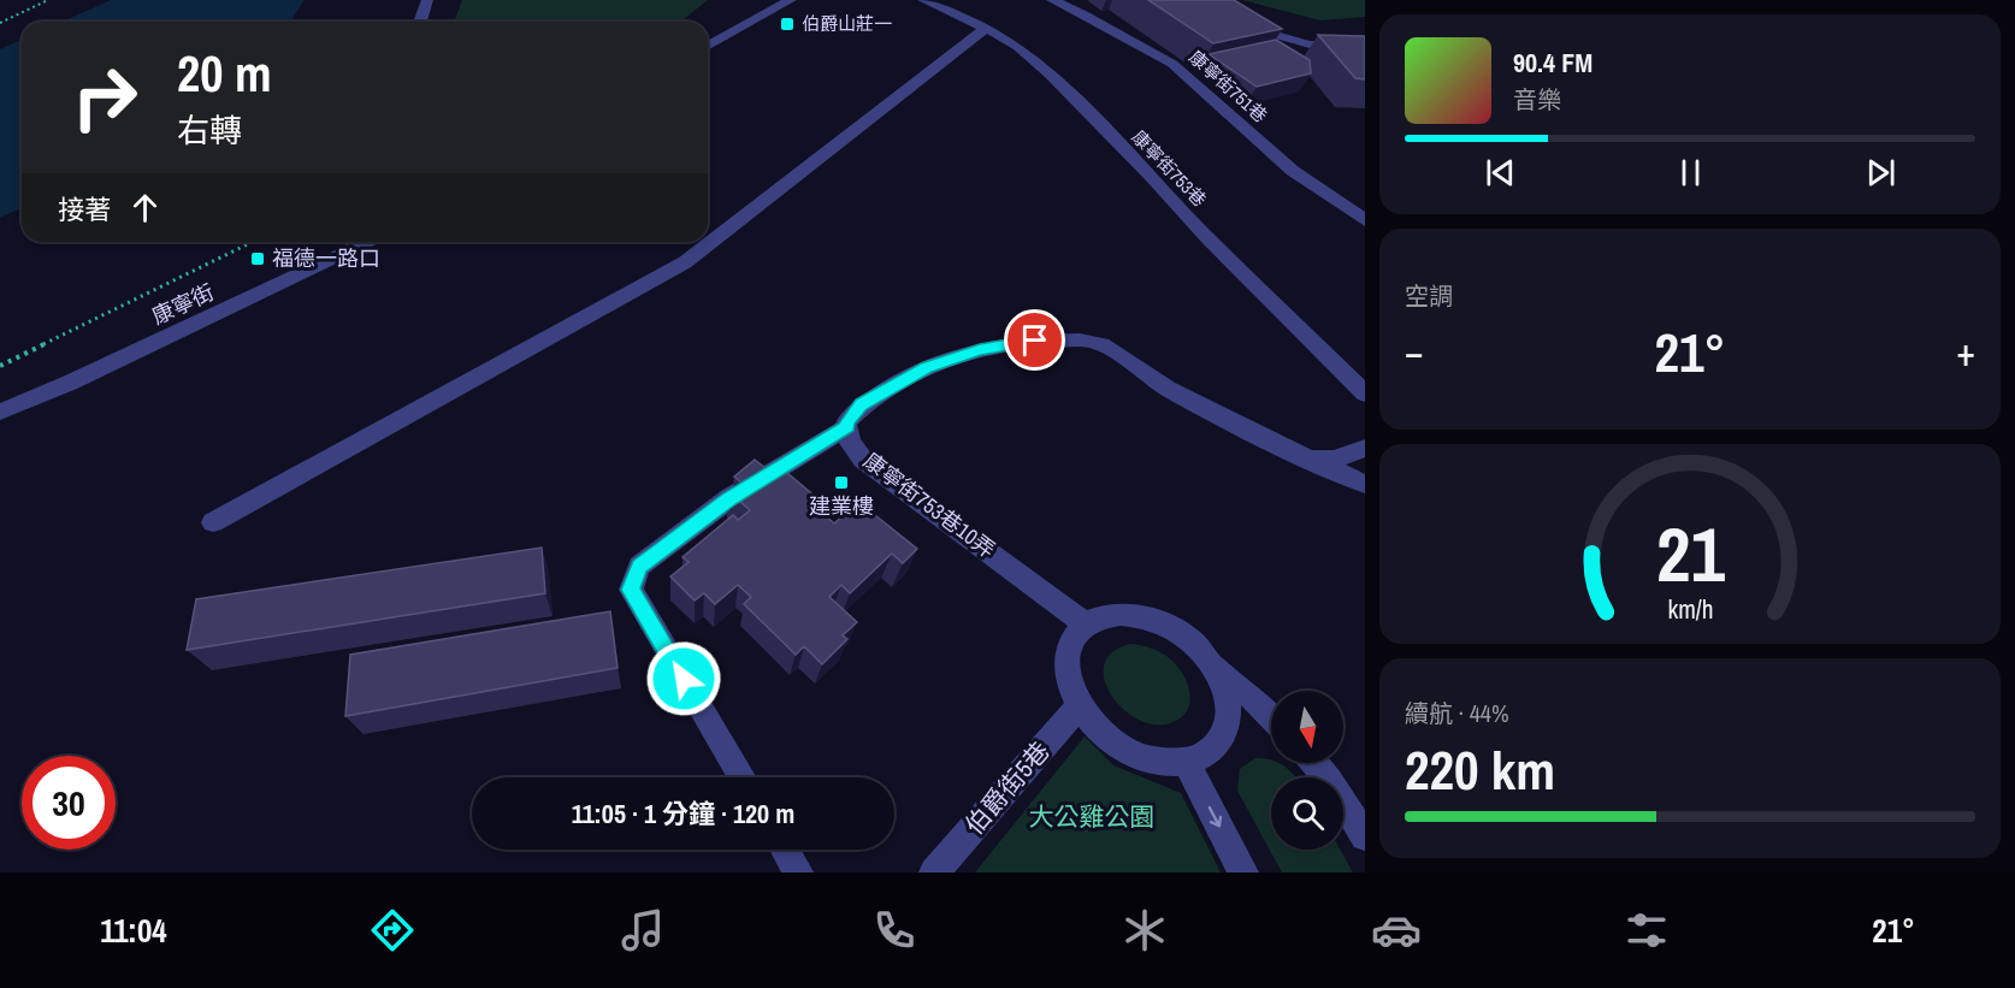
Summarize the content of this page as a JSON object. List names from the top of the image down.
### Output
{
  "streets": {
    "street": [
      "康寧街751巷",
      "康寧街753巷",
      "康寧街",
      "康寧街753巷10弄",
      "伯爵街5巷"
    ]
  },
  "crossings": [
    ["康寧街753巷10弄", "伯爵街5巷"]
  ],
  "parks": ["大公雞公園"],
  "places": {
    "transit": ["伯爵山莊一", "福德一路口", "建業樓"]
  },
  "north": "bottom",
  "page": {
    "turn": ["20 m", "右轉"],
    "song": ["90.4 FM", "音樂"],
    "then": "接著",
    "tile": [
      "空調",
      ["續航 · 44%", "220 km"]
    ],
    "heat": ["−", "21°", "+"],
    "limit": "30",
    "trip": "11:05 · 1 分鐘 · 120 m",
    "tabs": ["11:04", "21°"],
    "gauge": ["21", "km/h"]
  }
}
